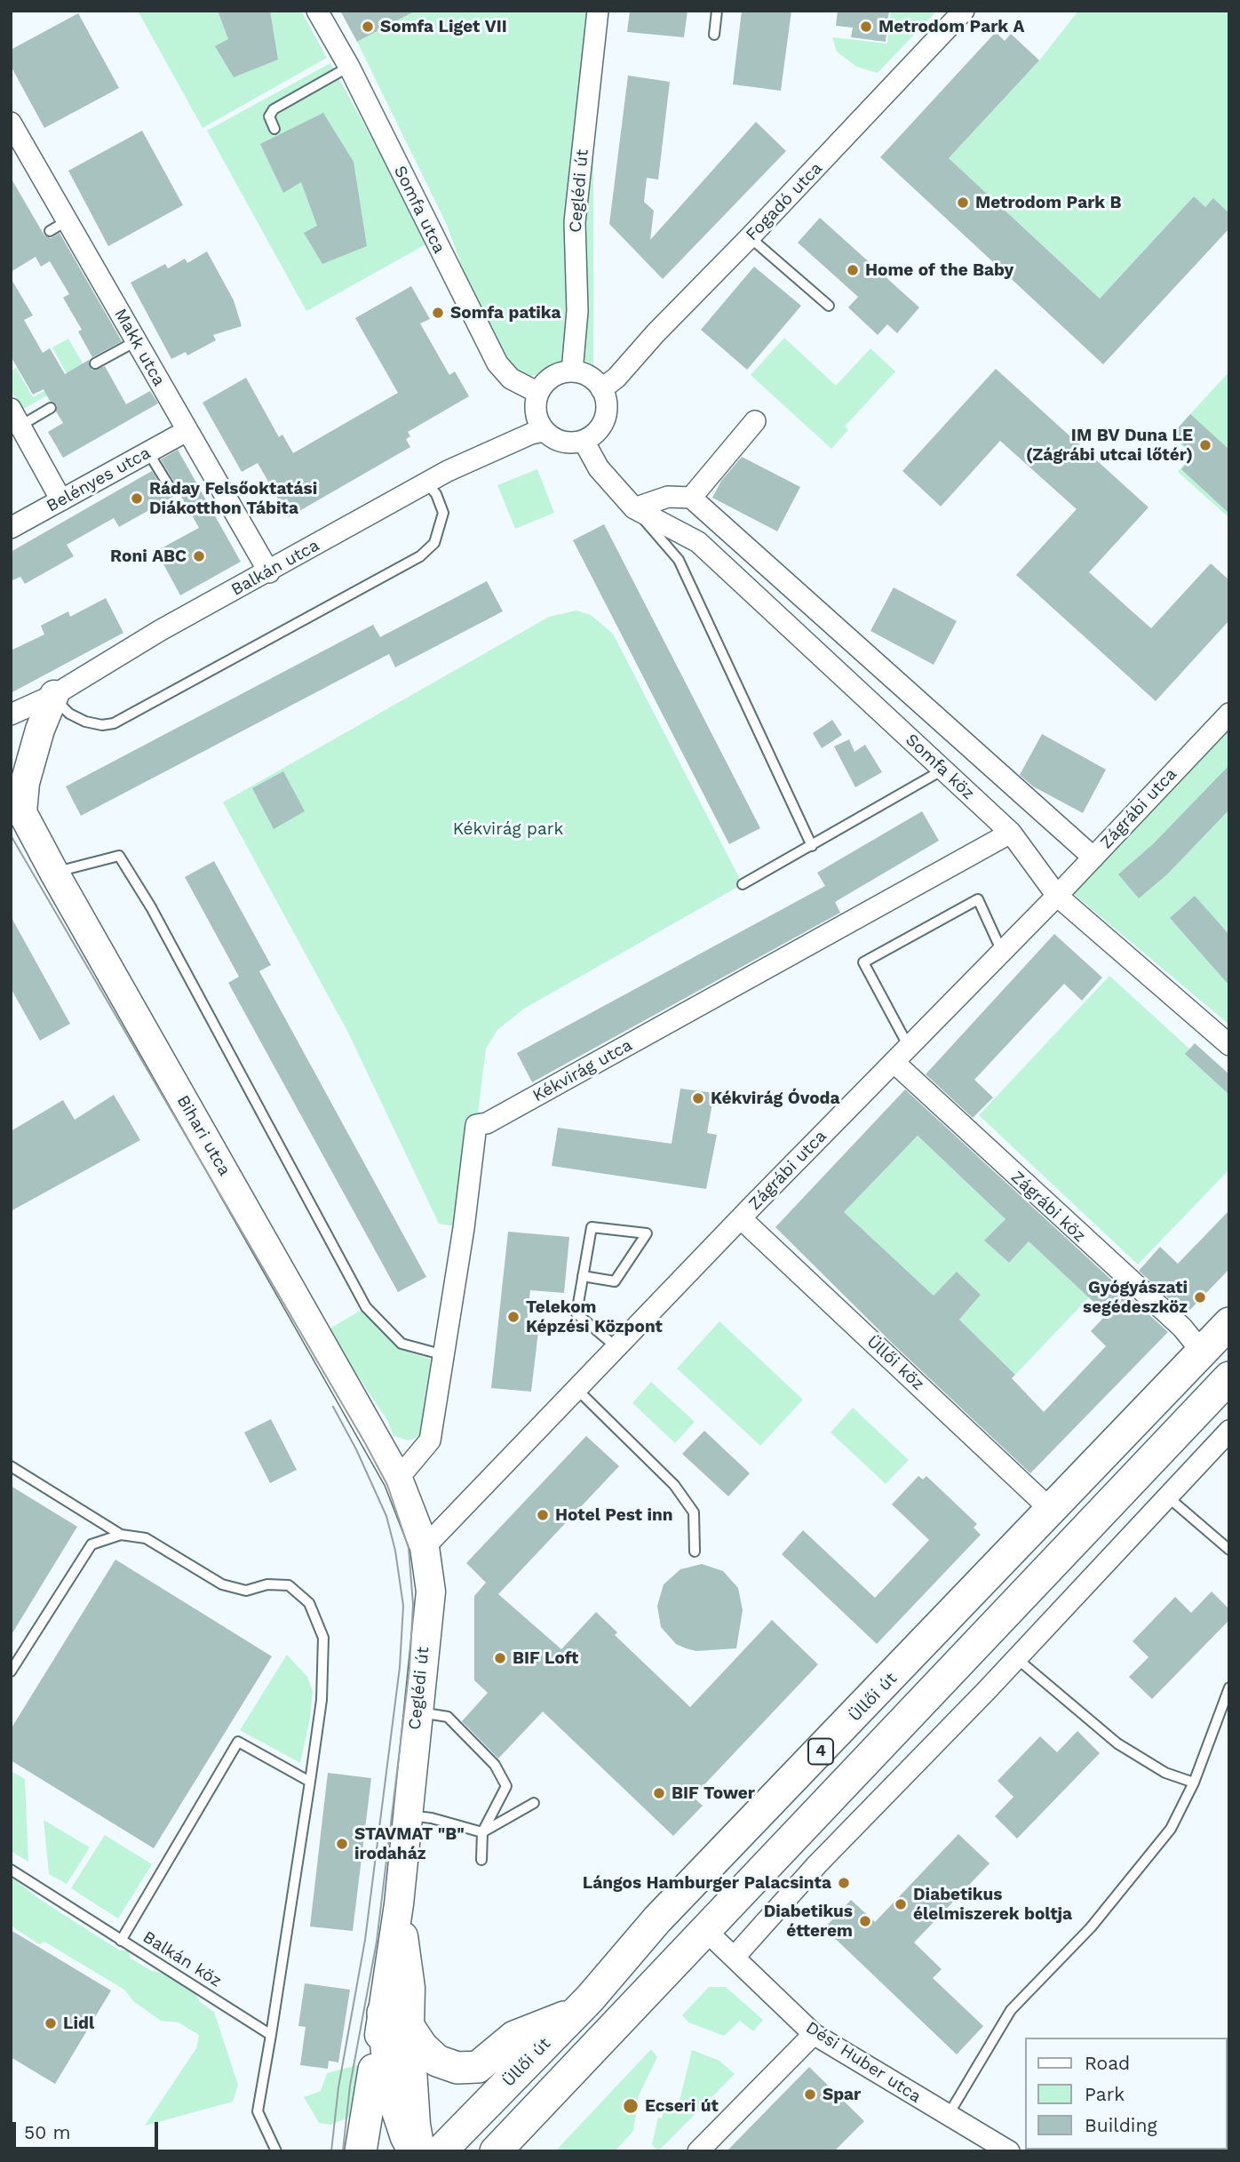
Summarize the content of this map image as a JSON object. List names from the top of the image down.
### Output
{
  "streets": {
    "main road": ["Üllői út", "4"],
    "street": [
      "Ceglédi út",
      "Fogadó utca",
      "Somfa utca",
      "Makk utca",
      "Belényes utca",
      "Balkán utca",
      "Somfa köz",
      "Zágrábi utca",
      "Kékvirág utca",
      "Bihari utca",
      "Zágrábi köz",
      "Üllői köz",
      "Dési Huber utca"
    ],
    "lane": ["Balkán köz"]
  },
  "crossings": [
    ["Ceglédi út", "Fogadó utca"],
    ["Ceglédi út", "Somfa utca"],
    ["Ceglédi út", "Balkán utca"],
    ["Ceglédi út", "Somfa köz"],
    ["Ceglédi út", "Zágrábi utca"],
    ["Ceglédi út", "Kékvirág utca"],
    ["Ceglédi út", "Bihari utca"],
    ["Fogadó utca", "Somfa utca"],
    ["Fogadó utca", "Balkán utca"],
    ["Fogadó utca", "Somfa köz"],
    ["Somfa utca", "Balkán utca"],
    ["Somfa utca", "Somfa köz"],
    ["Makk utca", "Belényes utca"],
    ["Makk utca", "Balkán utca"],
    ["Balkán utca", "Somfa köz"],
    ["Somfa köz", "Zágrábi utca"],
    ["Somfa köz", "Kékvirág utca"],
    ["Zágrábi utca", "Zágrábi köz"],
    ["Zágrábi utca", "Üllői köz"],
    ["Kékvirág utca", "Bihari utca"],
    ["Zágrábi köz", "Üllői út"],
    ["Üllői köz", "Üllői út"],
    ["4", "Dési Huber utca"]
  ],
  "parks": ["Kékvirág park"],
  "places": [
    "Somfa Liget VII",
    "Metrodom Park A",
    "Metrodom Park B",
    "Home of the Baby",
    "Somfa patika",
    "IM BV Duna LE (Zágrábi utcai lőtér)",
    "Ráday Felsőoktatási Diákotthon Tábita",
    "Roni ABC",
    "Kékvirág Óvoda",
    "Gyógyászati segédeszköz",
    "Telekom Képzési Központ",
    "Hotel Pest inn",
    "BIF Loft",
    "BIF Tower",
    "STAVMAT \"B\" irodaház",
    "Lángos Hamburger Palacsinta",
    "Diabetikus élelmiszerek boltja",
    "Diabetikus étterem",
    "Lidl",
    "Spar",
    "Ecseri út"
  ],
  "legend": ["Road", "Park", "Building"],
  "scale_bar": "50 m"
}
